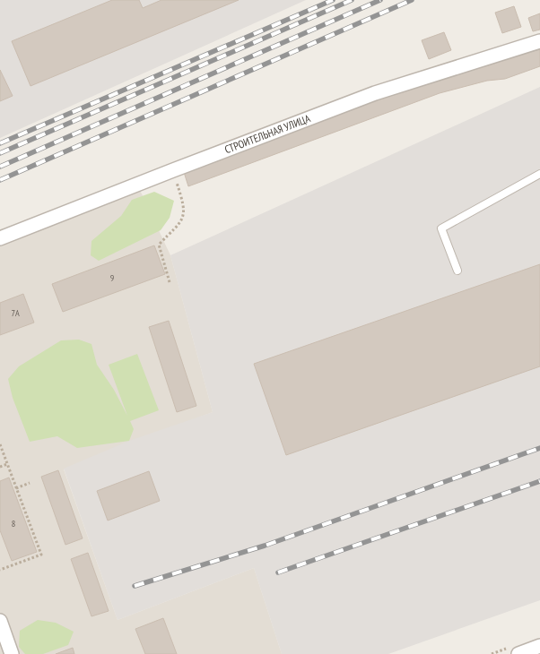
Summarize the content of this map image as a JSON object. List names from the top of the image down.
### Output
{
  "streets": {
    "street": ["СТРОИТЕЛЬНАЯ УЛИЦА"]
  },
  "house_numbers": ["9", "7А", "8"]
}
